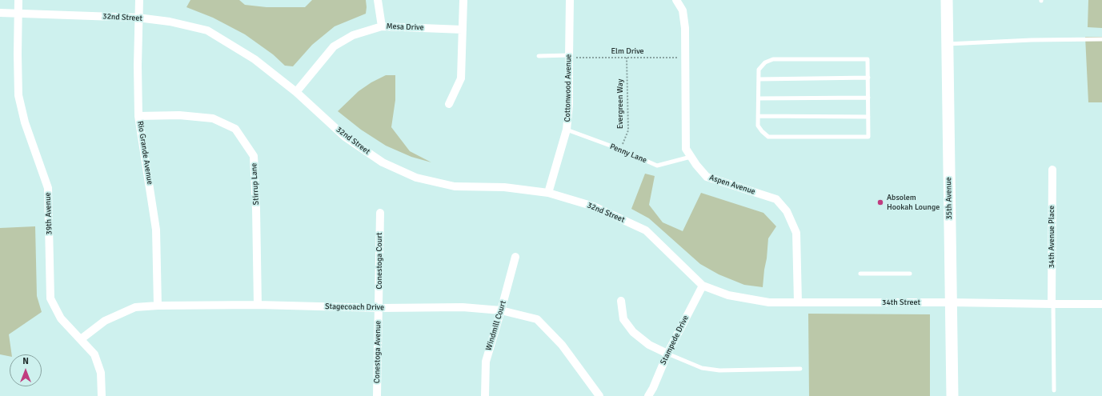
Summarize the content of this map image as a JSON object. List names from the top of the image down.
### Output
{
  "streets": {
    "main road": ["35th Avenue"],
    "street": [
      "32nd Street",
      "Mesa Drive",
      "Cottonwood Avenue",
      "Rio Grande Avenue",
      "Stirrup Lane",
      "Aspen Avenue",
      "39th Avenue",
      "34th Avenue Place",
      "Conestoga Court",
      "34th Street",
      "Stagecoach Drive",
      "Windmill Court",
      "Stampede Drive",
      "Conestoga Avenue"
    ],
    "lane": ["Penny Lane"],
    "path": ["Elm Drive", "Evergreen Way"]
  },
  "crossings": [
    ["32nd Street", "Mesa Drive"],
    ["32nd Street", "Cottonwood Avenue"],
    ["32nd Street", "Rio Grande Avenue"],
    ["32nd Street", "39th Avenue"],
    ["32nd Street", "34th Street"],
    ["32nd Street", "Stampede Drive"],
    ["Elm Drive", "Cottonwood Avenue"],
    ["Elm Drive", "Evergreen Way"],
    ["Elm Drive", "Aspen Avenue"],
    ["Cottonwood Avenue", "Penny Lane"],
    ["Evergreen Way", "Penny Lane"],
    ["Rio Grande Avenue", "Stirrup Lane"],
    ["Rio Grande Avenue", "Stagecoach Drive"],
    ["Penny Lane", "Aspen Avenue"],
    ["Stirrup Lane", "Stagecoach Drive"],
    ["Aspen Avenue", "34th Street"],
    ["35th Avenue", "34th Street"],
    ["39th Avenue", "Stagecoach Drive"],
    ["34th Avenue Place", "34th Street"],
    ["Conestoga Court", "Stagecoach Drive"],
    ["Conestoga Court", "Conestoga Avenue"],
    ["34th Street", "Stampede Drive"],
    ["Stagecoach Drive", "Windmill Court"],
    ["Stagecoach Drive", "Conestoga Avenue"]
  ],
  "places": ["Absolem Hookah Lounge"],
  "north": "top"
}
